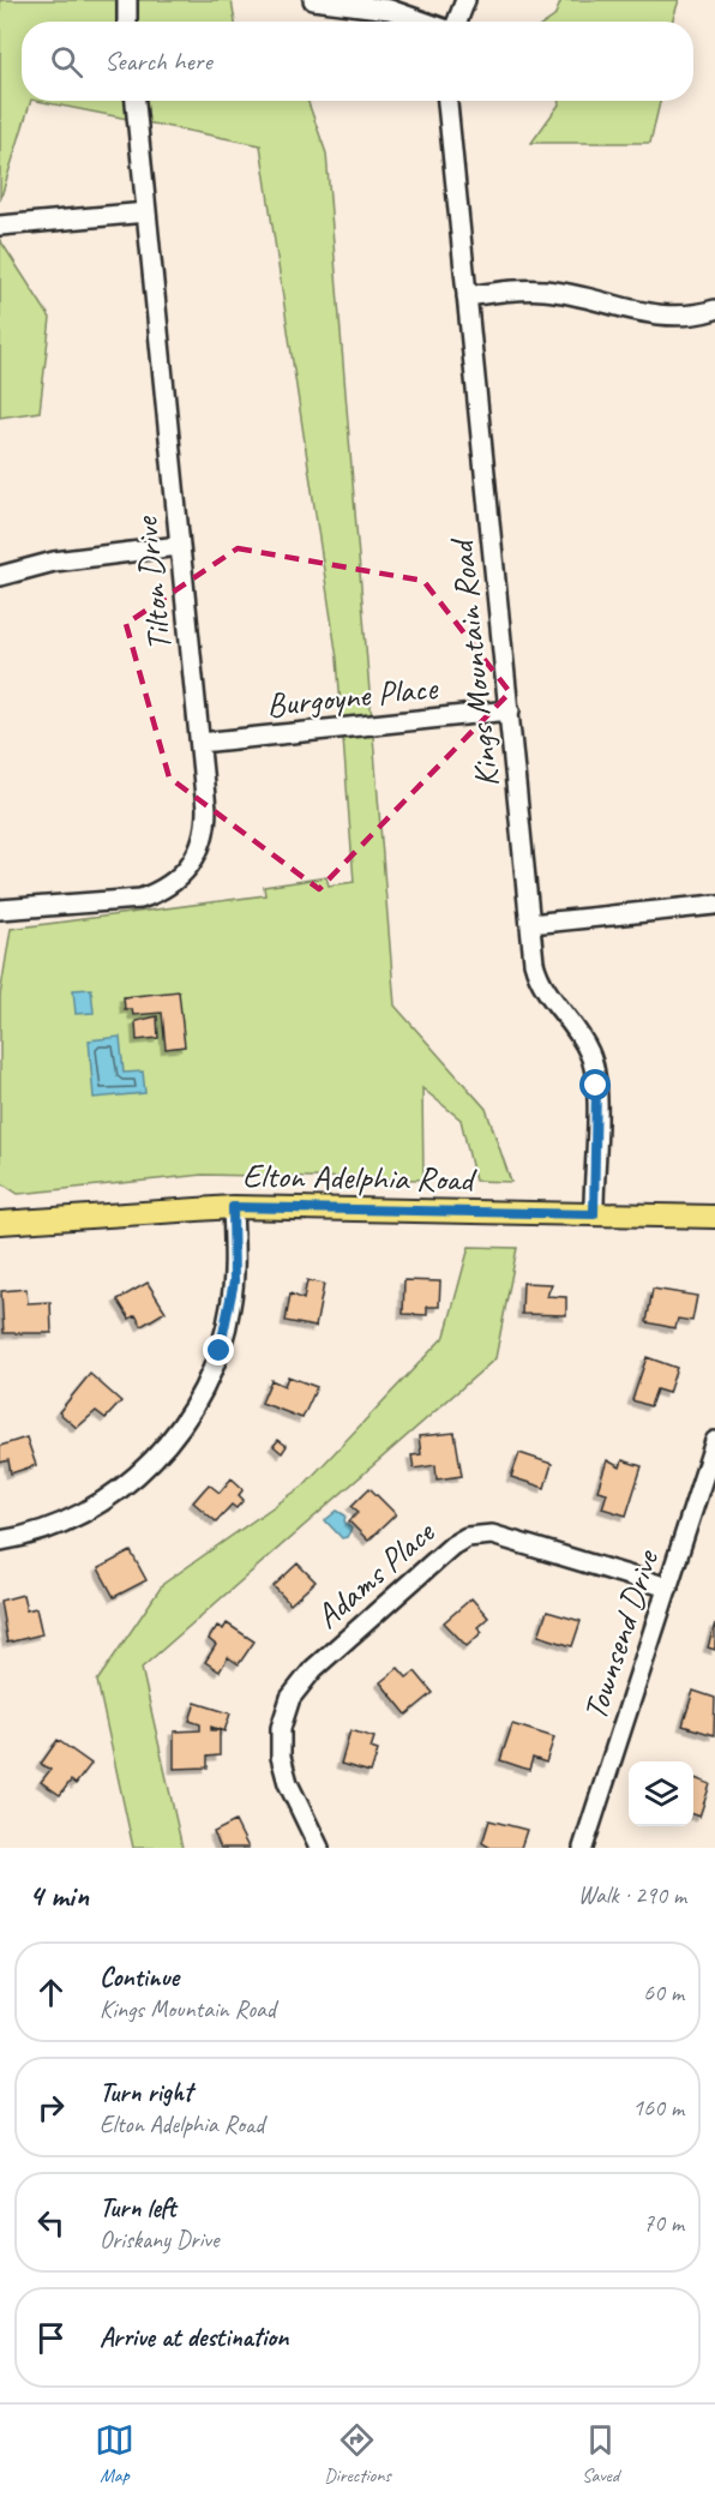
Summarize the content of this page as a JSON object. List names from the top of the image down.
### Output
{
  "streets": {
    "main road": ["Elton Adelphia Road"],
    "street": [
      "Tilton Drive",
      "Kings Mountain Road",
      "Burgoyne Place",
      "Adams Place",
      "Townsend Drive"
    ]
  },
  "crossings": [
    ["Tilton Drive", "Burgoyne Place"],
    ["Kings Mountain Road", "Burgoyne Place"],
    ["Kings Mountain Road", "Elton Adelphia Road"],
    ["Adams Place", "Townsend Drive"]
  ],
  "page": {
    "search": "Search here",
    "heading": ["4 min", "Walk · 290 m"],
    "list": [
      ["Continue", "Kings Mountain Road", "60 m"],
      ["Turn right", "Elton Adelphia Road", "160 m"],
      ["Turn left", "Oriskany Drive", "70 m"],
      "Arrive at destination"
    ],
    "nav": ["Map", "Directions", "Saved"]
  }
}
